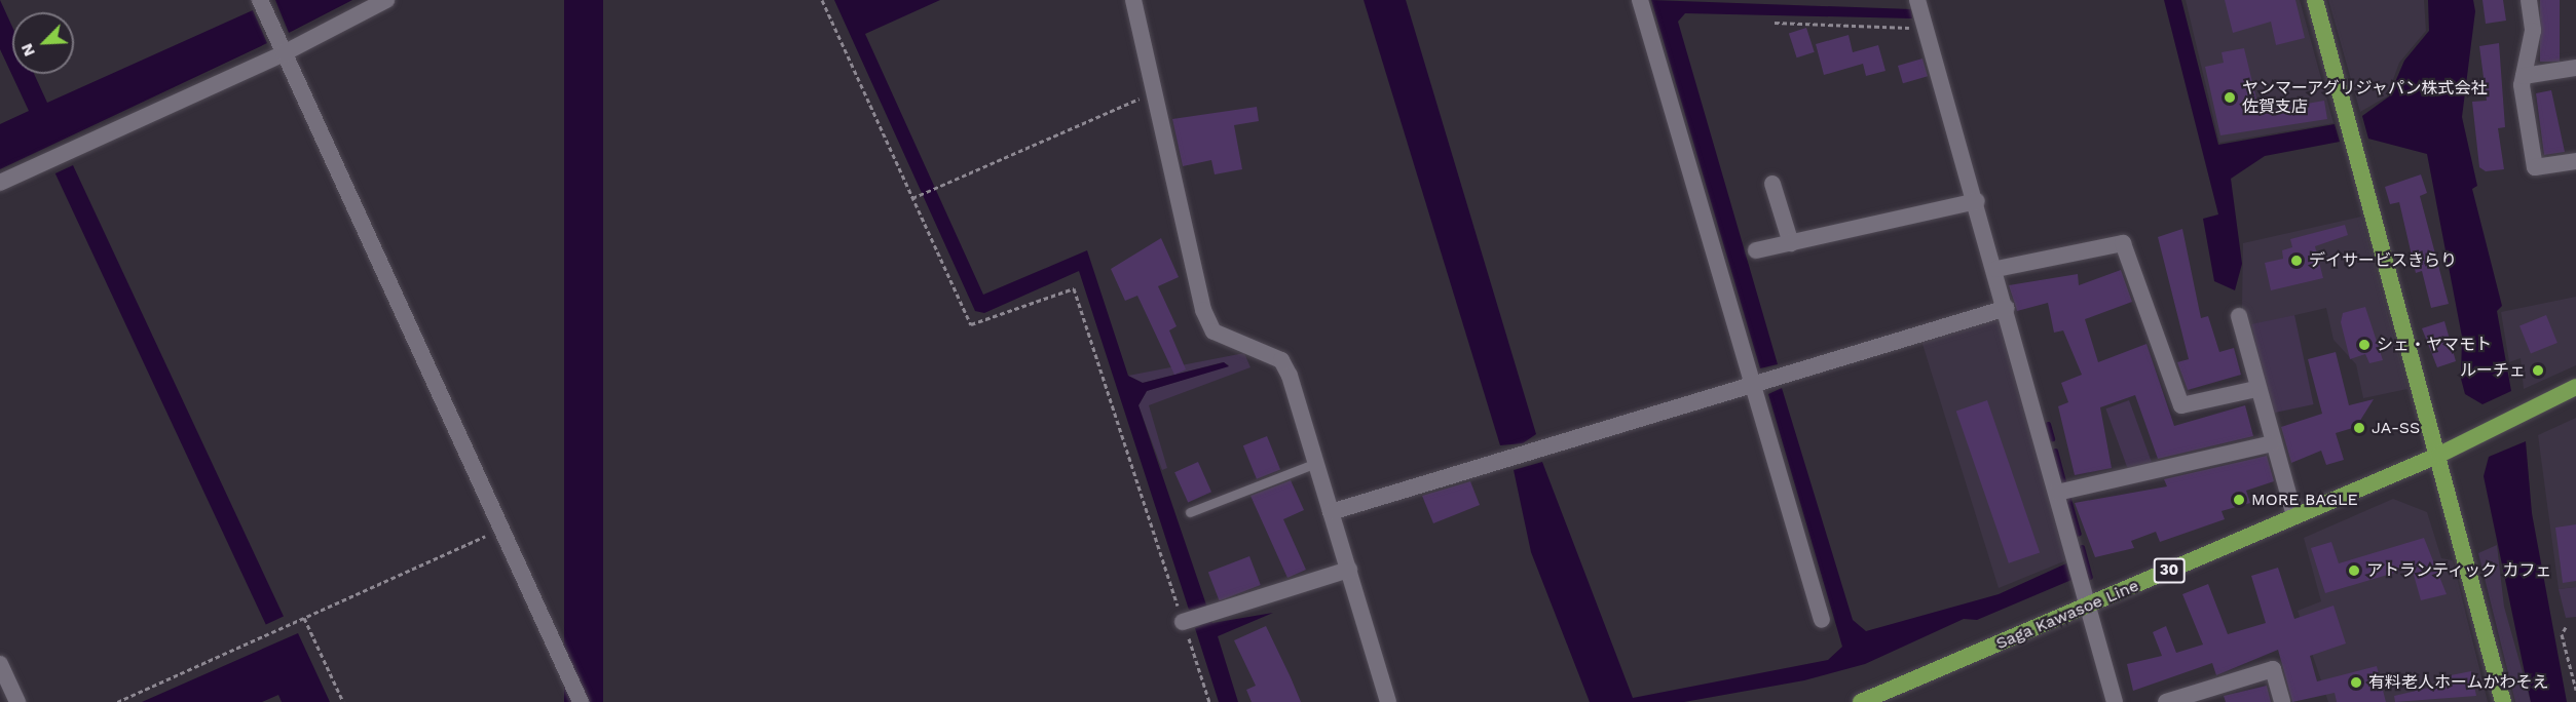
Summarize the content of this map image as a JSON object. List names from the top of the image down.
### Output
{
  "streets": {
    "main road": ["30", "Saga Kawasoe Line"]
  },
  "places": [
    "ヤンマーアグリジャパン株式会社 佐賀支店",
    "デイサービスきらり",
    "シェ・ヤマモト",
    "ルーチェ",
    "JA-SS",
    "MORE BAGLE",
    "アトランティック カフェ",
    "有料老人ホームかわそえ"
  ],
  "north": "bottom left"
}
